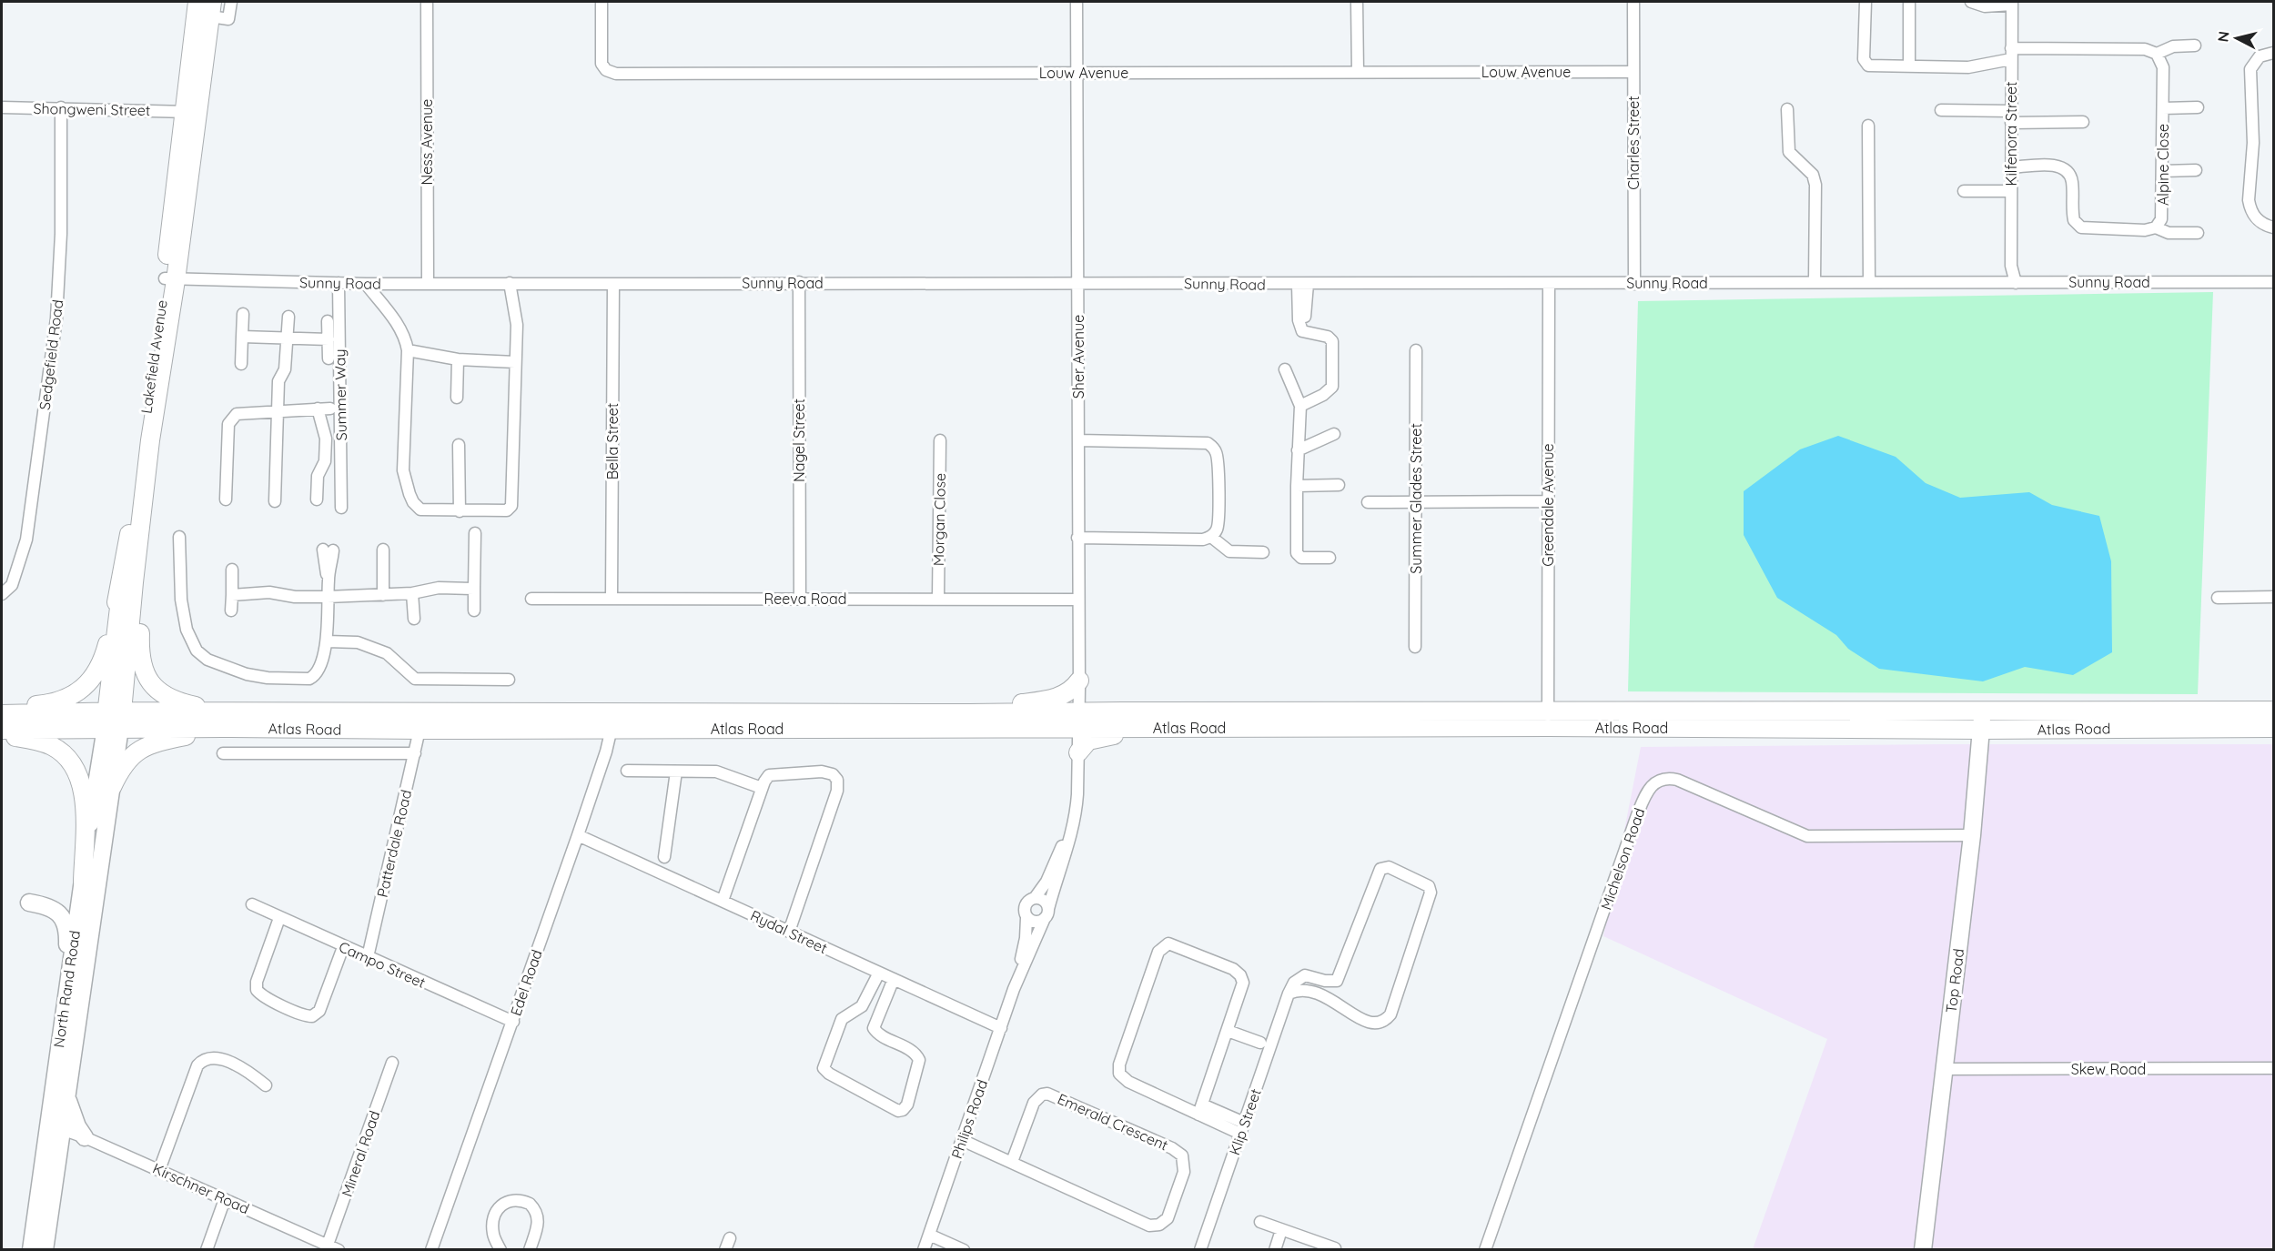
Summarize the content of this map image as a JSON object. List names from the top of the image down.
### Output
{
  "streets": {
    "main road": [
      "Lakefield Avenue",
      "Atlas Road",
      "Top Road",
      "North Rand Road"
    ],
    "street": [
      "Louw Avenue",
      "Shongweni Street",
      "Kilfenora Street",
      "Ness Avenue",
      "Charles Street",
      "Alpine Close",
      "Sunny Road",
      "Sedgefield Road",
      "Sher Avenue",
      "Summer Way",
      "Nagel Street",
      "Bella Street",
      "Summer Glades Street",
      "Greendale Avenue",
      "Morgan Close",
      "Reeva Road",
      "Patterdale Road",
      "Michelson Road",
      "Rydal Street",
      "Campo Street",
      "Edel Road",
      "Skew Road",
      "Philips Road",
      "Emerald Crescent",
      "Klip Street",
      "Mineral Road",
      "Kirschner Road"
    ]
  },
  "crossings": [
    ["Louw Avenue", "Charles Street"],
    ["Louw Avenue", "Sher Avenue"],
    ["Shongweni Street", "Sedgefield Road"],
    ["Shongweni Street", "Lakefield Avenue"],
    ["Kilfenora Street", "Alpine Close"],
    ["Kilfenora Street", "Sunny Road"],
    ["Ness Avenue", "Sunny Road"],
    ["Charles Street", "Sunny Road"],
    ["Sunny Road", "Lakefield Avenue"],
    ["Sunny Road", "Sher Avenue"],
    ["Sunny Road", "Summer Way"],
    ["Sunny Road", "Nagel Street"],
    ["Sunny Road", "Bella Street"],
    ["Sunny Road", "Greendale Avenue"],
    ["Lakefield Avenue", "Atlas Road"],
    ["Lakefield Avenue", "North Rand Road"],
    ["Sher Avenue", "Reeva Road"],
    ["Sher Avenue", "Atlas Road"],
    ["Sher Avenue", "Philips Road"],
    ["Nagel Street", "Reeva Road"],
    ["Bella Street", "Reeva Road"],
    ["Greendale Avenue", "Atlas Road"],
    ["Morgan Close", "Reeva Road"],
    ["Atlas Road", "Patterdale Road"],
    ["Atlas Road", "Top Road"],
    ["Atlas Road", "Edel Road"],
    ["Atlas Road", "North Rand Road"],
    ["Atlas Road", "Philips Road"],
    ["Patterdale Road", "Campo Street"],
    ["Michelson Road", "Top Road"],
    ["Rydal Street", "Edel Road"],
    ["Rydal Street", "Philips Road"],
    ["Campo Street", "Edel Road"],
    ["Top Road", "Skew Road"],
    ["North Rand Road", "Kirschner Road"],
    ["Philips Road", "Emerald Crescent"],
    ["Mineral Road", "Kirschner Road"]
  ],
  "north": "left"
}
